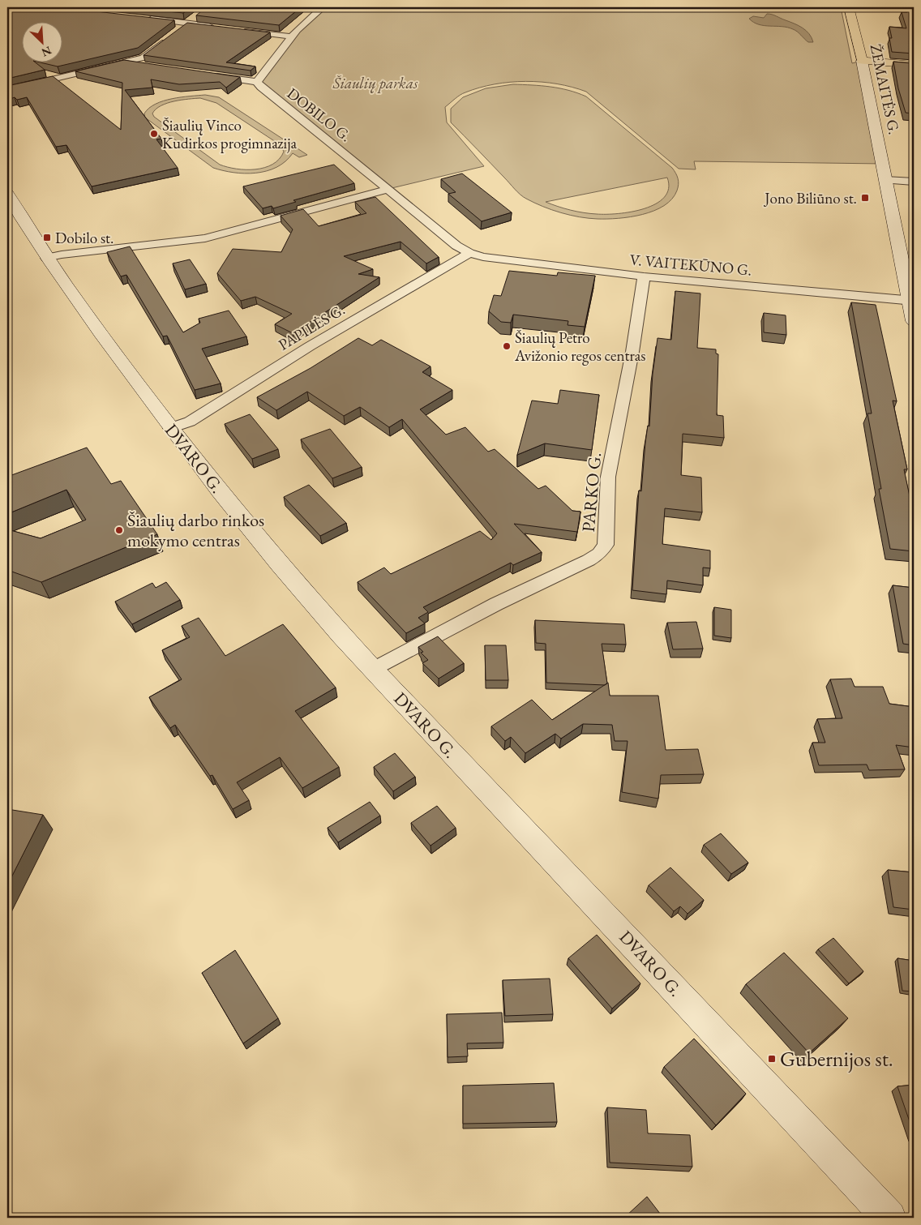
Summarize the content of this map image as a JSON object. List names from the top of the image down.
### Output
{
  "streets": {
    "main road": ["ŽEMAITĖS G.", "DVARO G."],
    "street": [
      "DOBILO G.",
      "V. VAITEKŪNO G.",
      "PAPILĖS G.",
      "PARKO G."
    ]
  },
  "crossings": [
    ["ŽEMAITĖS G.", "V. VAITEKŪNO G."],
    ["DOBILO G.", "V. VAITEKŪNO G."],
    ["DOBILO G.", "PAPILĖS G."],
    ["V. VAITEKŪNO G.", "PAPILĖS G."],
    ["V. VAITEKŪNO G.", "PARKO G."],
    ["PAPILĖS G.", "DVARO G."],
    ["DVARO G.", "PARKO G."]
  ],
  "parks": ["Šiaulių parkas"],
  "places": {
    "other": ["Šiaulių Vinco Kudirkos progimnazija", "Šiaulių Petro Avižonio regos centras", "Šiaulių darbo rinkos mokymo centras"],
    "transit": ["Jono Biliūno st.", "Dobilo st.", "Gubernijos st."]
  },
  "north": "bottom right"
}
